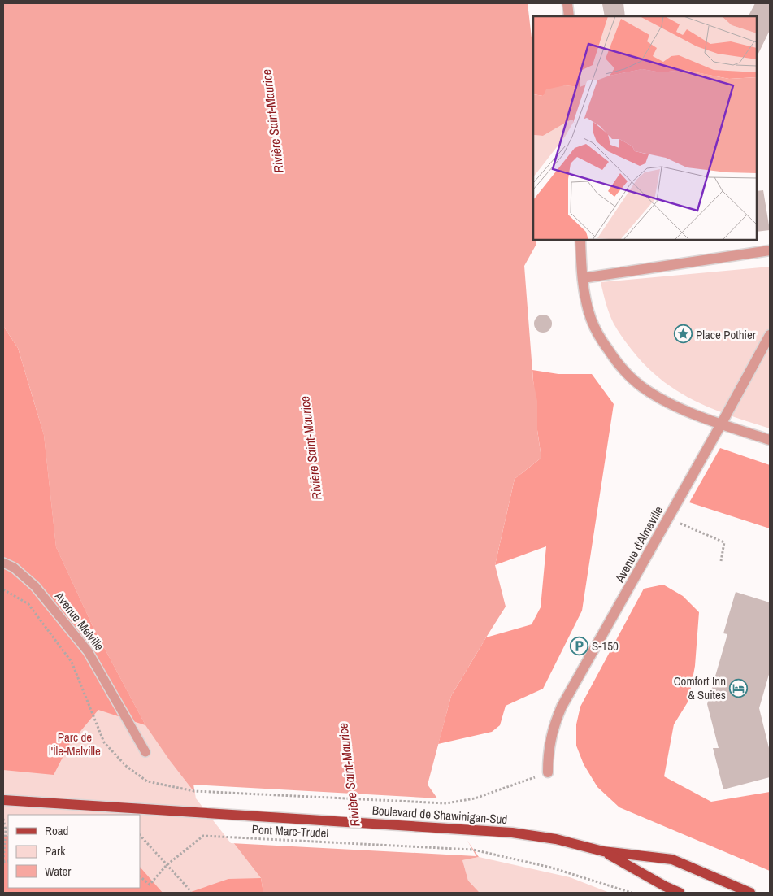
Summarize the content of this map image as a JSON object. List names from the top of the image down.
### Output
{
  "streets": {
    "main road": ["Boulevard de Shawinigan-Sud"],
    "street": ["Avenue d'Almaville"],
    "lane": ["Avenue Melville"],
    "path": ["Pont Marc-Trudel"]
  },
  "water": ["Rivière Saint-Maurice"],
  "parks": ["Parc de l'Île-Melville"],
  "places": {
    "place": ["Place Pothier"],
    "parking": ["S-150"],
    "hotel": ["Comfort Inn & Suites"]
  },
  "legend": ["Road", "Park", "Water"]
}
